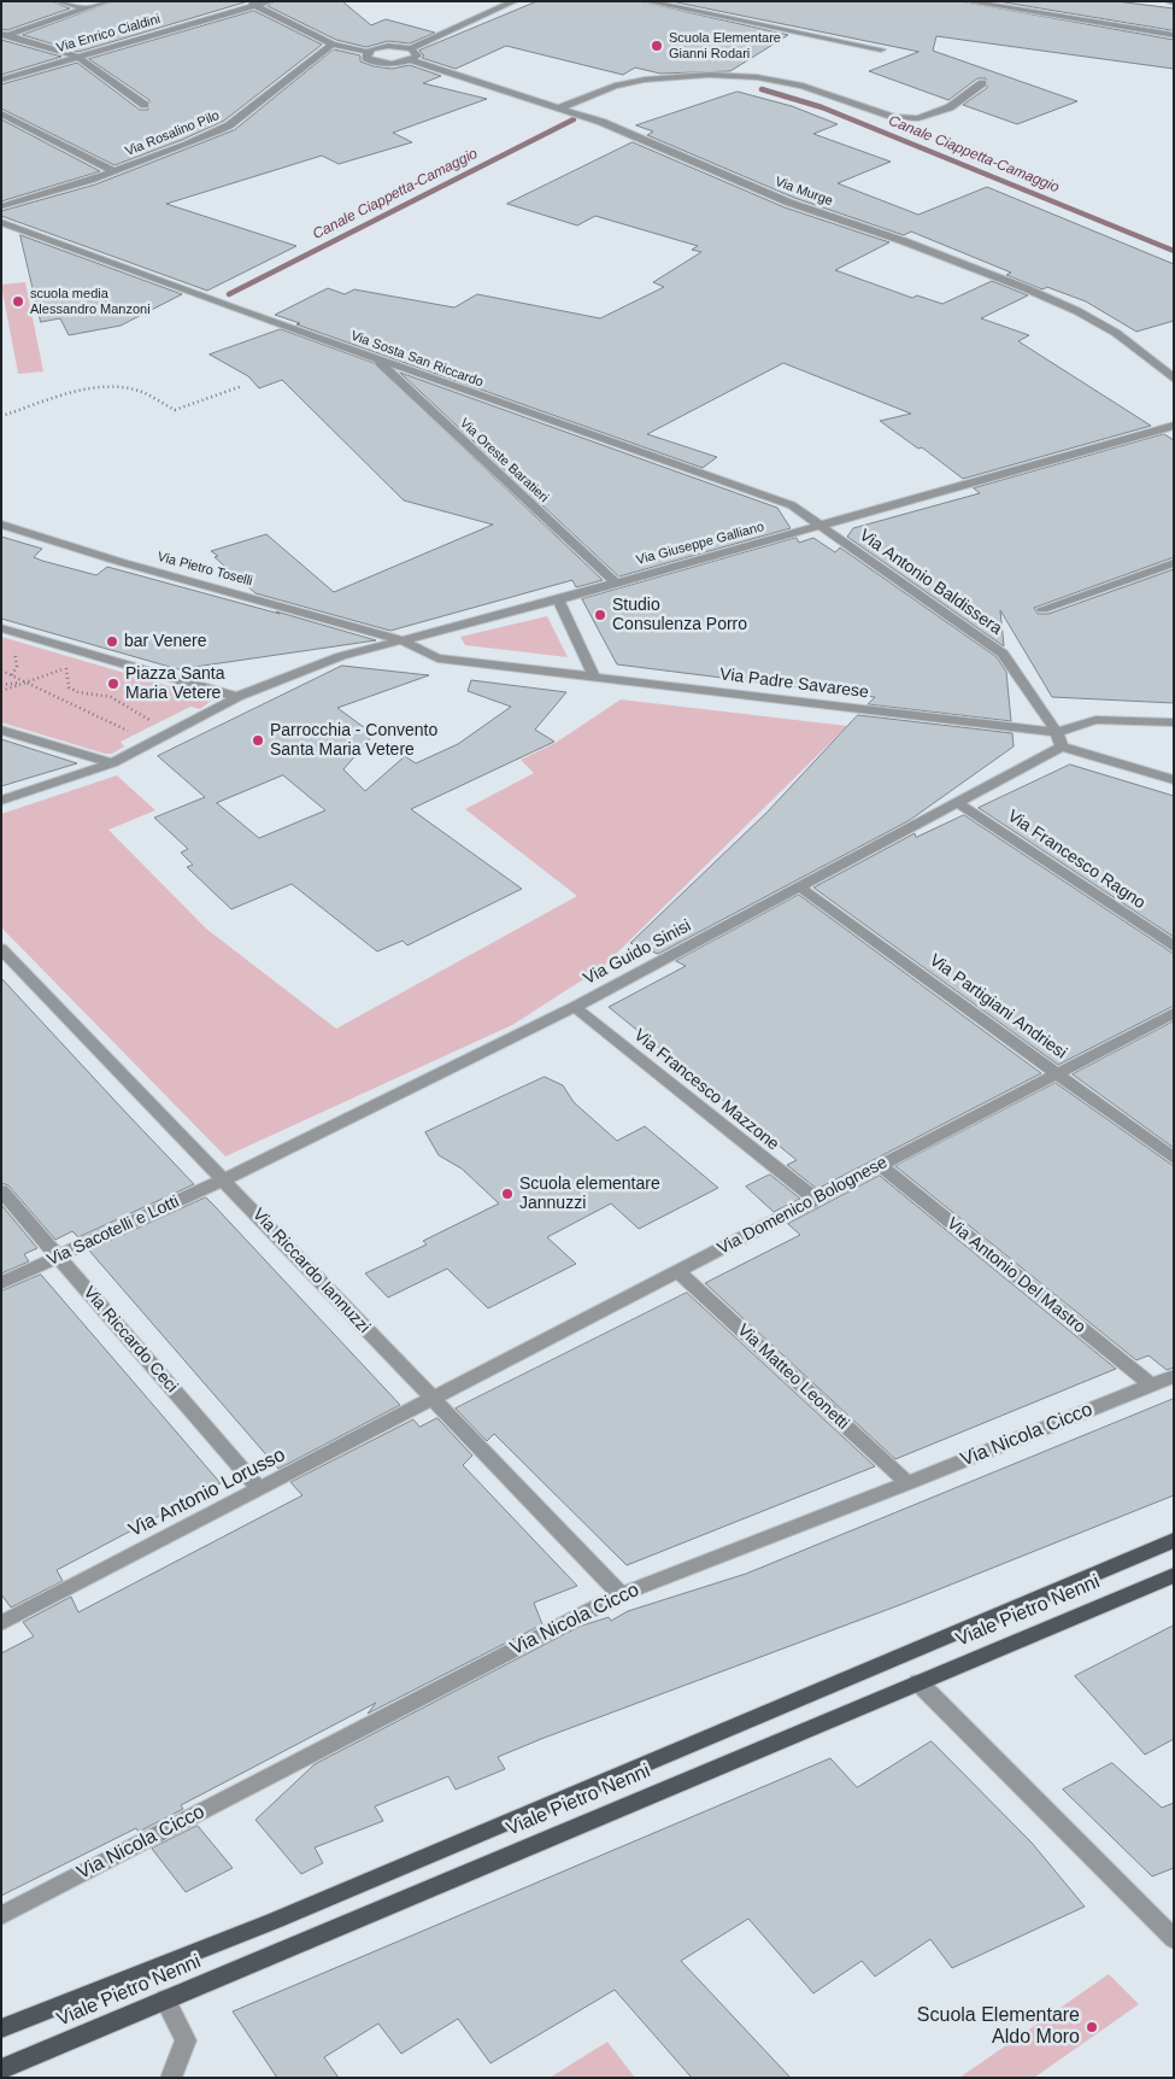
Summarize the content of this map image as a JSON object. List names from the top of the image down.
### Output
{
  "streets": {
    "main road": ["Viale Pietro Nenni"],
    "street": [
      "Via Enrico Cialdini",
      "Via Rosalino Pilo",
      "Via Murge",
      "Via Sosta San Riccardo",
      "Via Oreste Baratieri",
      "Via Giuseppe Galliano",
      "Via Pietro Toselli",
      "Via Antonio Baldissera",
      "Via Padre Savarese",
      "Via Francesco Ragno",
      "Via Guido Sinisi",
      "Via Partigiani Andriesi",
      "Via Francesco Mazzone",
      "Via Domenico Bolognese",
      "Via Sacotelli e Lotti",
      "Via Riccardo Iannuzzi",
      "Via Antonio Del Mastro",
      "Via Riccardo Ceci",
      "Via Matteo Leonetti",
      "Via Nicola Cicco",
      "Via Antonio Lorusso"
    ]
  },
  "crossings": [
    ["Via Sosta San Riccardo", "Via Oreste Baratieri"],
    ["Via Sosta San Riccardo", "Via Giuseppe Galliano"],
    ["Via Sosta San Riccardo", "Via Antonio Baldissera"],
    ["Via Oreste Baratieri", "Via Giuseppe Galliano"],
    ["Via Giuseppe Galliano", "Via Pietro Toselli"],
    ["Via Giuseppe Galliano", "Via Antonio Baldissera"],
    ["Via Giuseppe Galliano", "Via Padre Savarese"],
    ["Via Pietro Toselli", "Via Padre Savarese"],
    ["Via Antonio Baldissera", "Via Padre Savarese"],
    ["Via Francesco Ragno", "Via Guido Sinisi"],
    ["Via Guido Sinisi", "Via Partigiani Andriesi"],
    ["Via Guido Sinisi", "Via Francesco Mazzone"],
    ["Via Guido Sinisi", "Via Sacotelli e Lotti"],
    ["Via Guido Sinisi", "Via Riccardo Iannuzzi"],
    ["Via Partigiani Andriesi", "Via Domenico Bolognese"],
    ["Via Francesco Mazzone", "Via Domenico Bolognese"],
    ["Via Domenico Bolognese", "Via Riccardo Iannuzzi"],
    ["Via Domenico Bolognese", "Via Antonio Del Mastro"],
    ["Via Domenico Bolognese", "Via Matteo Leonetti"],
    ["Via Domenico Bolognese", "Via Antonio Lorusso"],
    ["Via Sacotelli e Lotti", "Via Riccardo Iannuzzi"],
    ["Via Sacotelli e Lotti", "Via Riccardo Ceci"],
    ["Via Riccardo Iannuzzi", "Via Nicola Cicco"],
    ["Via Riccardo Iannuzzi", "Via Antonio Lorusso"],
    ["Via Antonio Del Mastro", "Via Nicola Cicco"],
    ["Via Riccardo Ceci", "Via Antonio Lorusso"],
    ["Via Matteo Leonetti", "Via Nicola Cicco"]
  ],
  "water": ["Canale Ciappetta-Camaggio"],
  "places": [
    "Scuola Elementare Gianni Rodari",
    "scuola media Alessandro Manzoni",
    "Studio Consulenza Porro",
    "bar Venere",
    "Piazza Santa Maria Vetere",
    "Parrocchia - Convento Santa Maria Vetere",
    "Scuola elementare Jannuzzi",
    "Scuola Elementare Aldo Moro"
  ]
}
